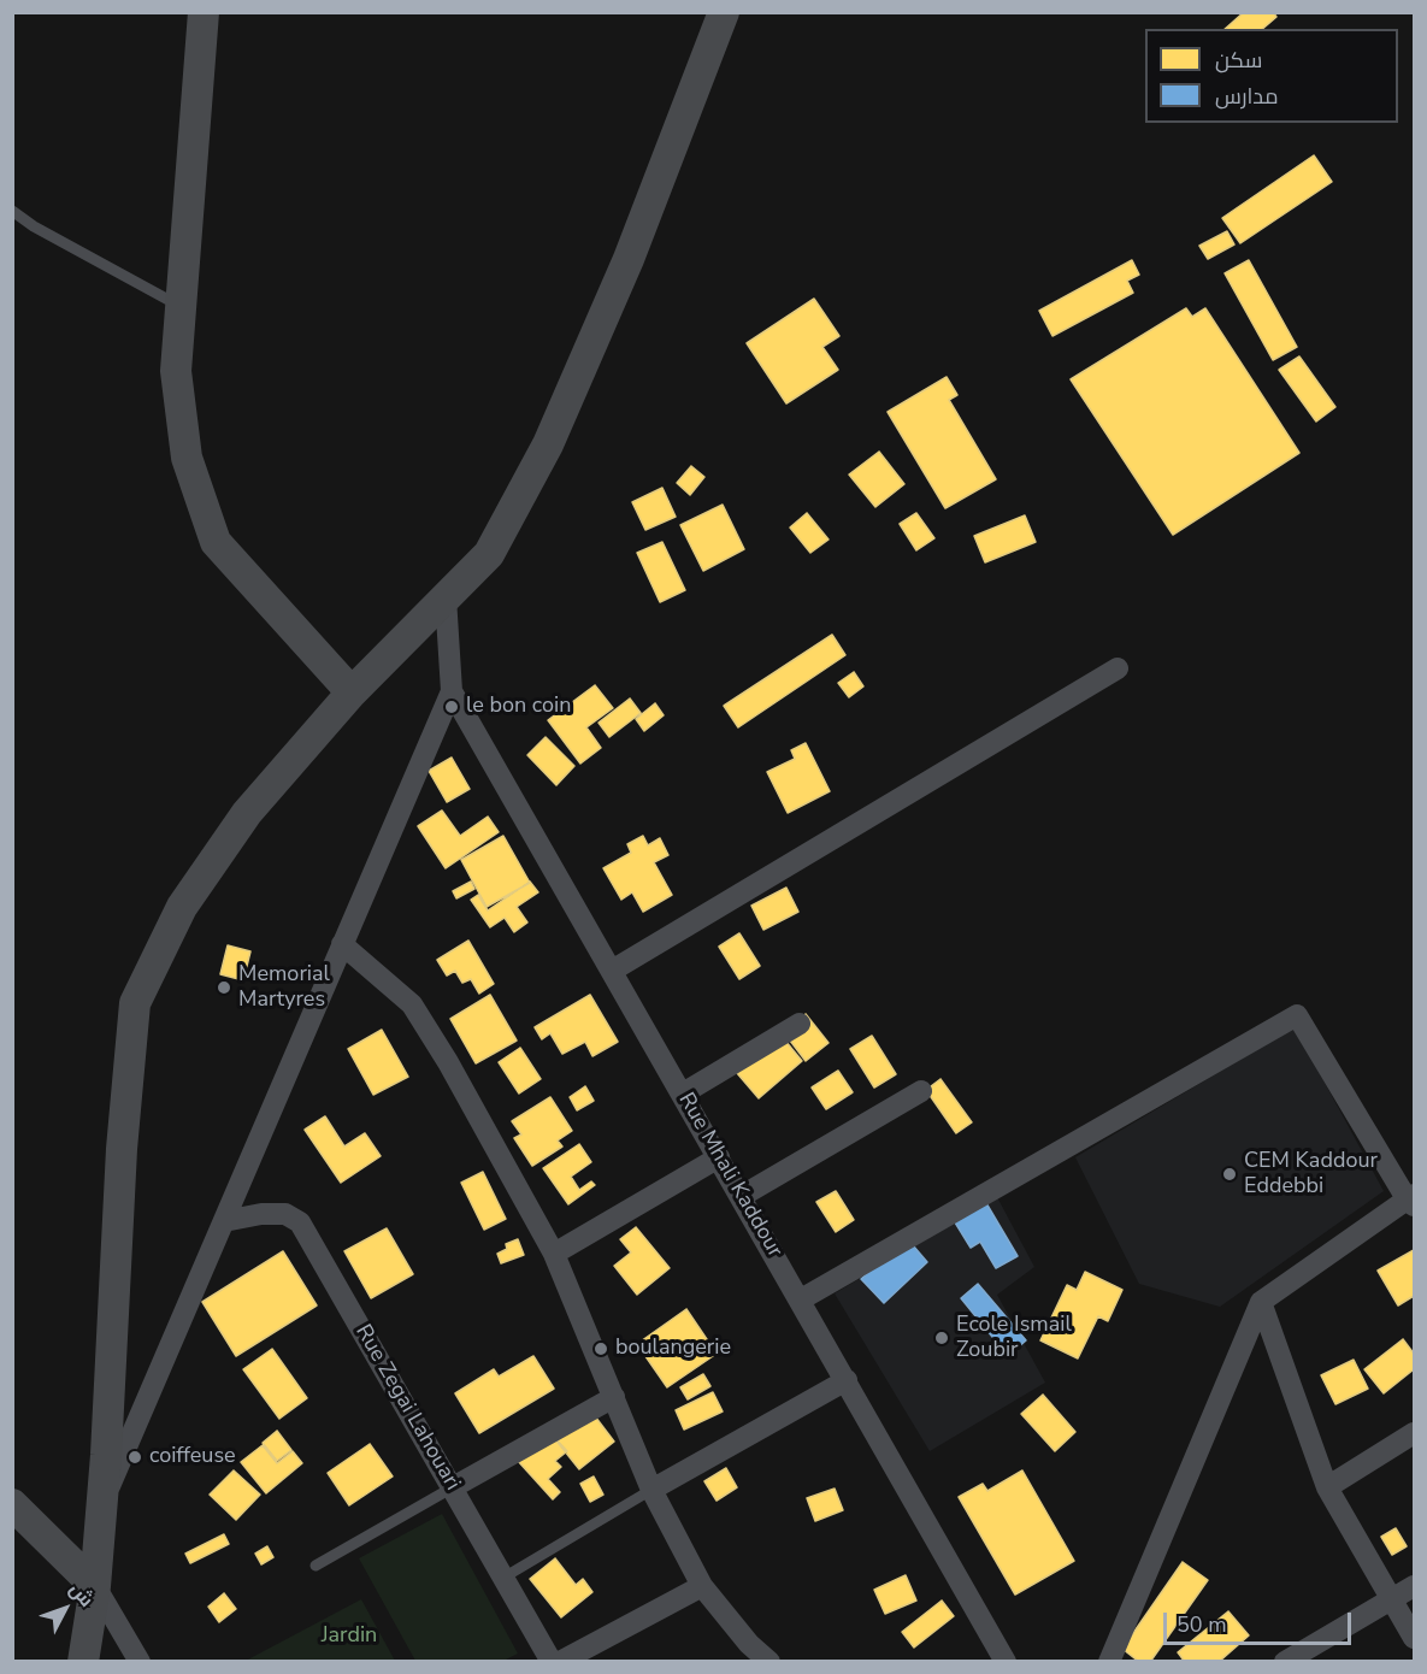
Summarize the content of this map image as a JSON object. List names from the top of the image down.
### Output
{
  "streets": {
    "street": ["Rue Mhali Kaddour", "Rue Zegai Lahouari"]
  },
  "parks": ["Jardin"],
  "places": [
    "le bon coin",
    "Memorial Martyres",
    "CEM Kaddour Eddebbi",
    "Ecole Ismail Zoubir",
    "boulangerie",
    "coiffeuse"
  ],
  "legend": ["سكن", "مدارس"],
  "scale_bar": "50 m",
  "north": "top right"
}
